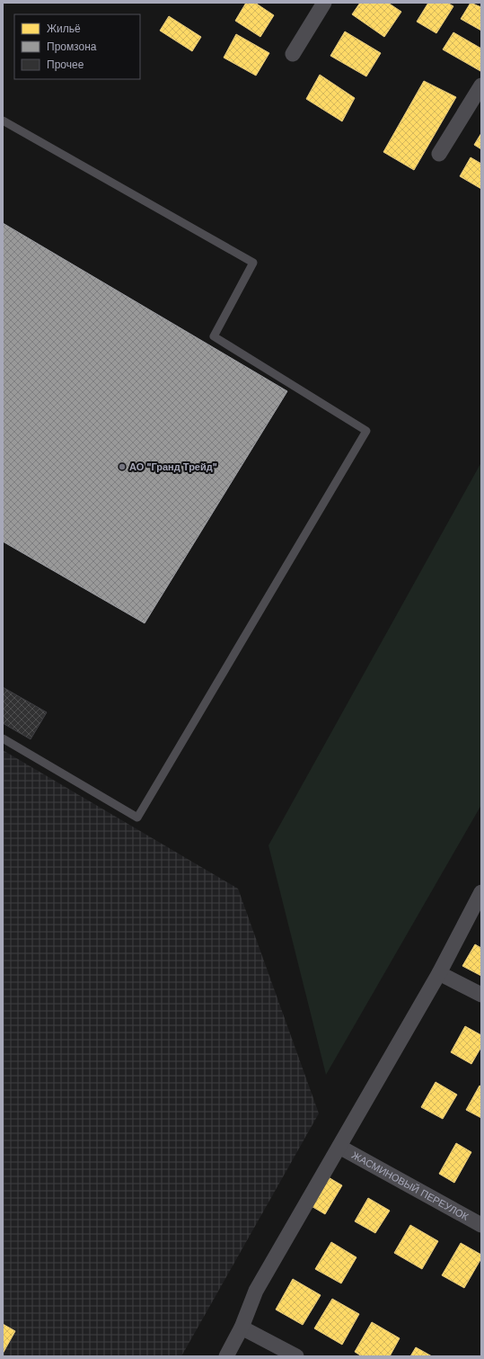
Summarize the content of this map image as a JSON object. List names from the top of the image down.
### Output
{
  "streets": {
    "street": ["ЖАСМИНОВЫЙ ПЕРЕУЛОК"]
  },
  "places": ["АО \"Гранд Трейд\""],
  "legend": ["Жильё", "Промзона", "Прочее"]
}
